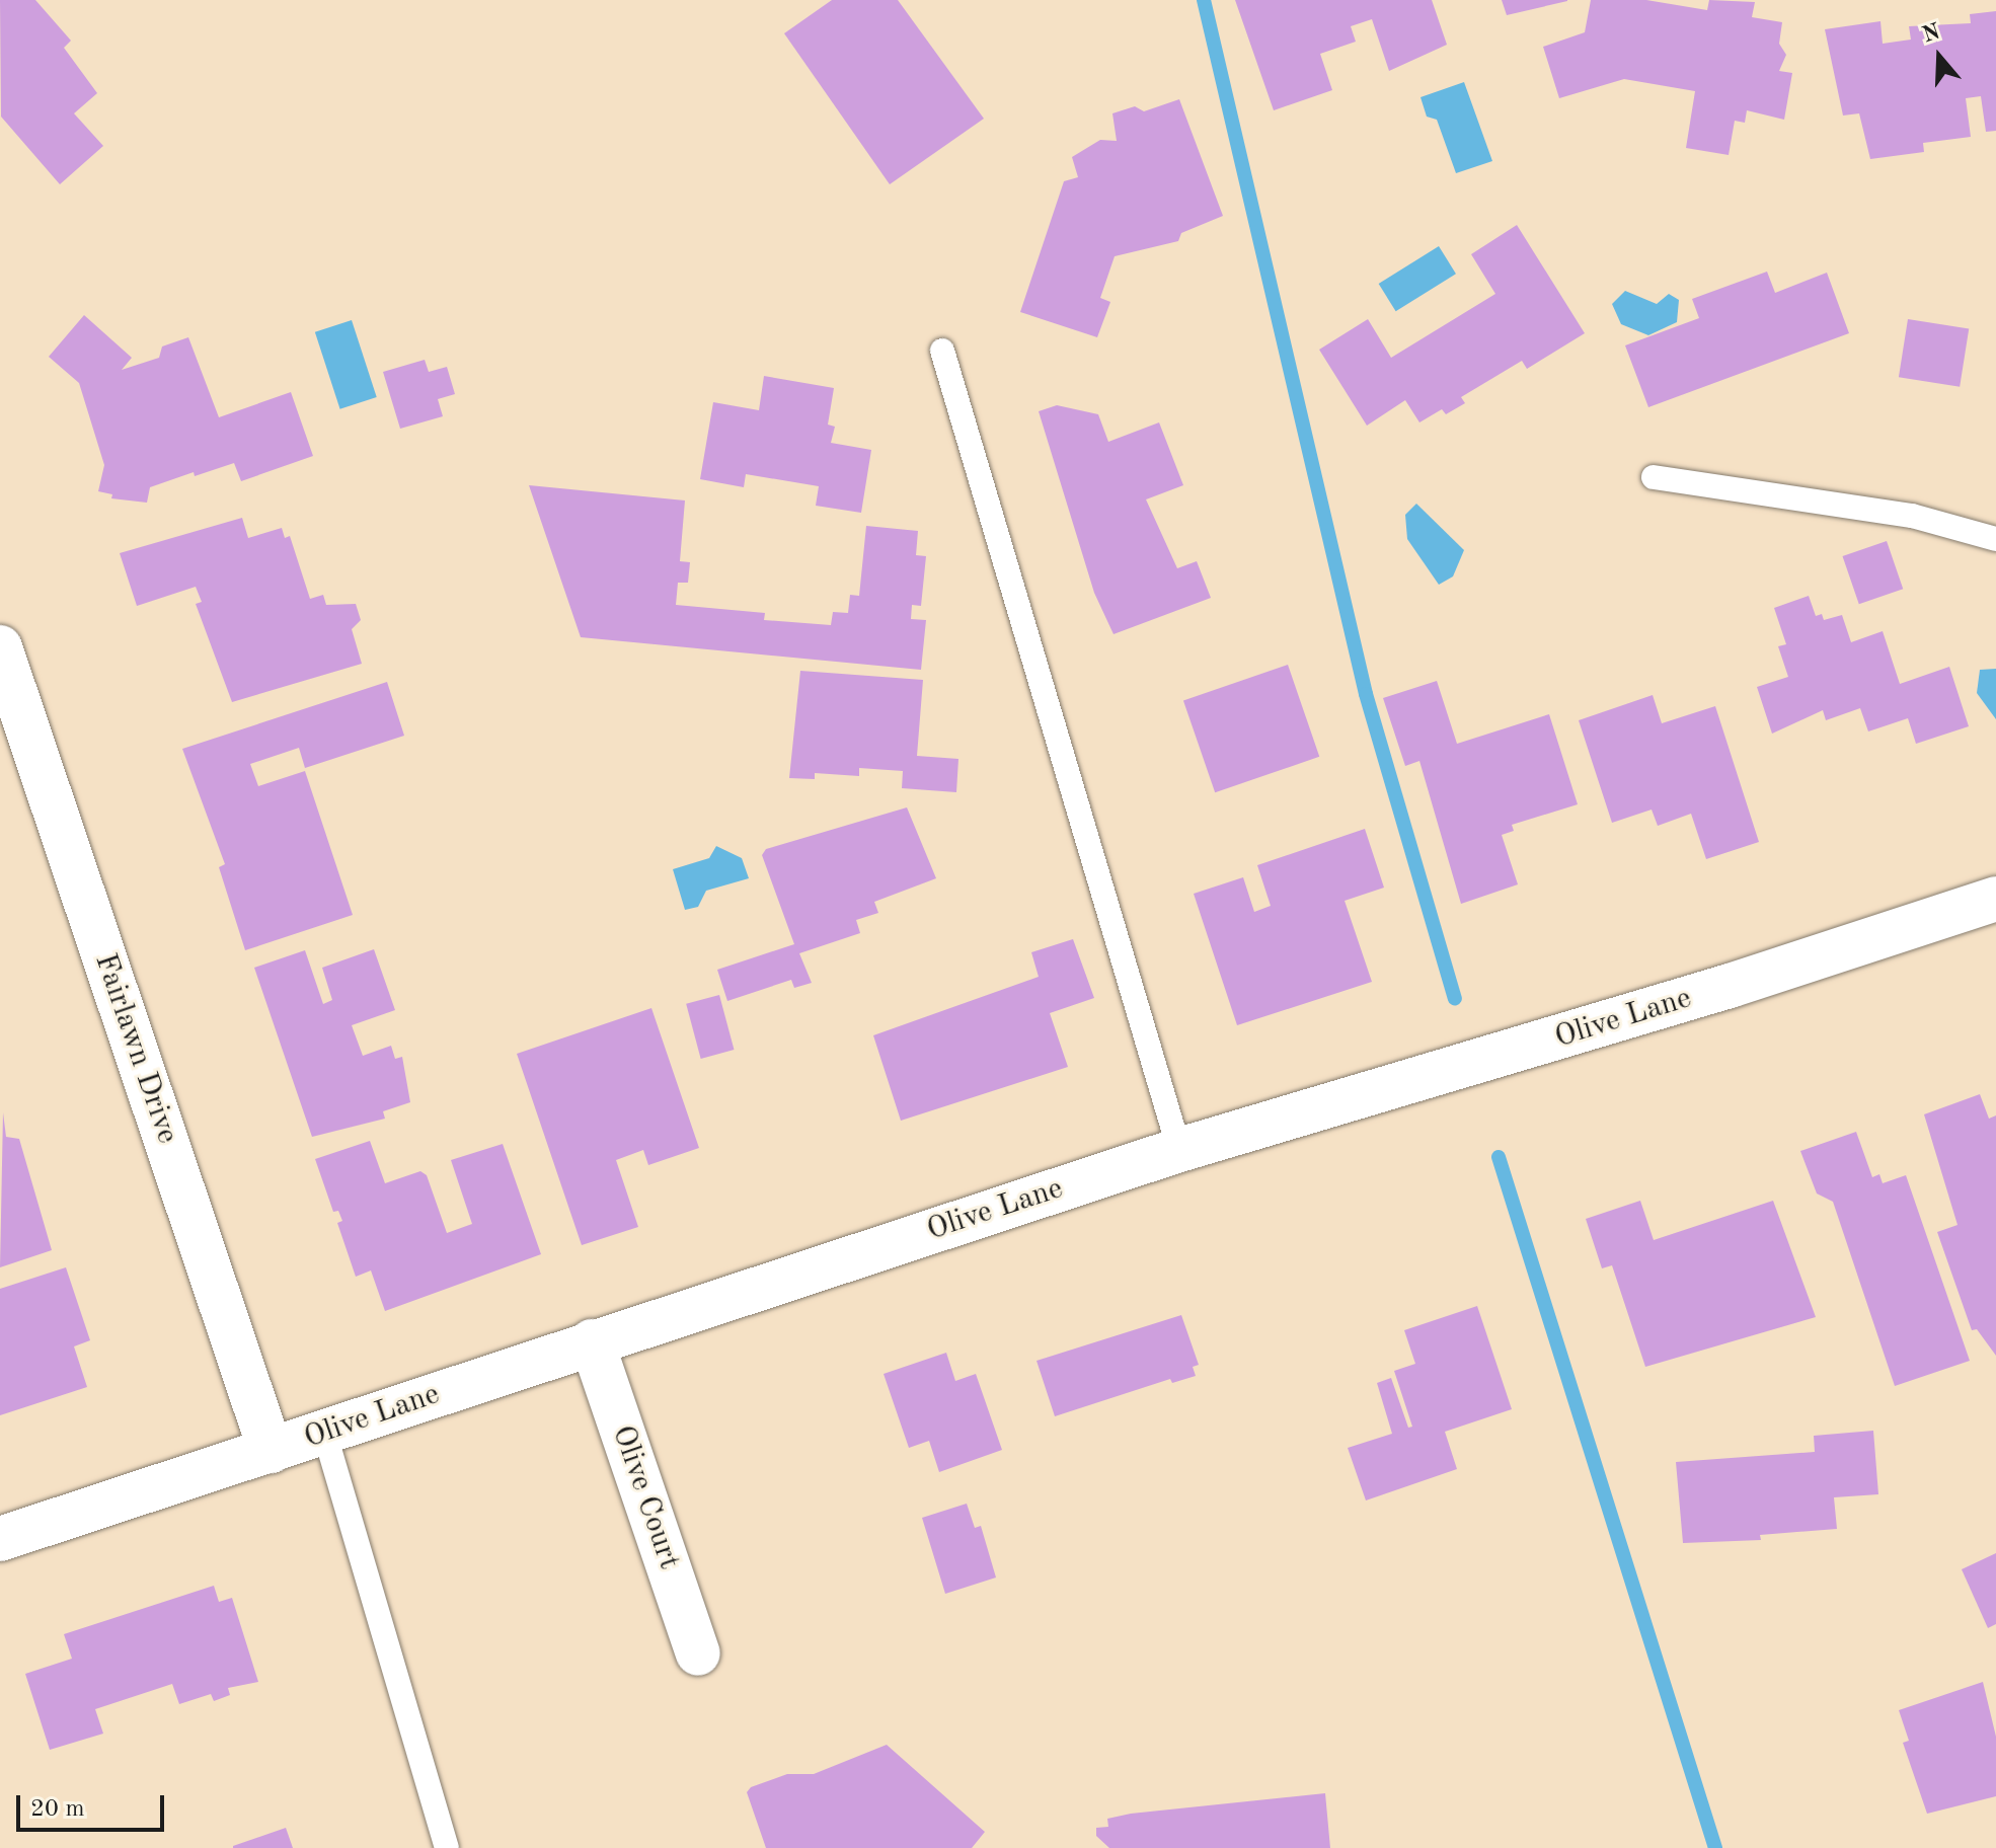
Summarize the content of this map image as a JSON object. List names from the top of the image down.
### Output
{
  "streets": {
    "street": ["Olive Lane", "Fairlawn Drive", "Olive Court"]
  },
  "crossings": [
    ["Olive Lane", "Fairlawn Drive"],
    ["Olive Lane", "Olive Court"]
  ],
  "scale_bar": "20 m",
  "north": "top"
}
